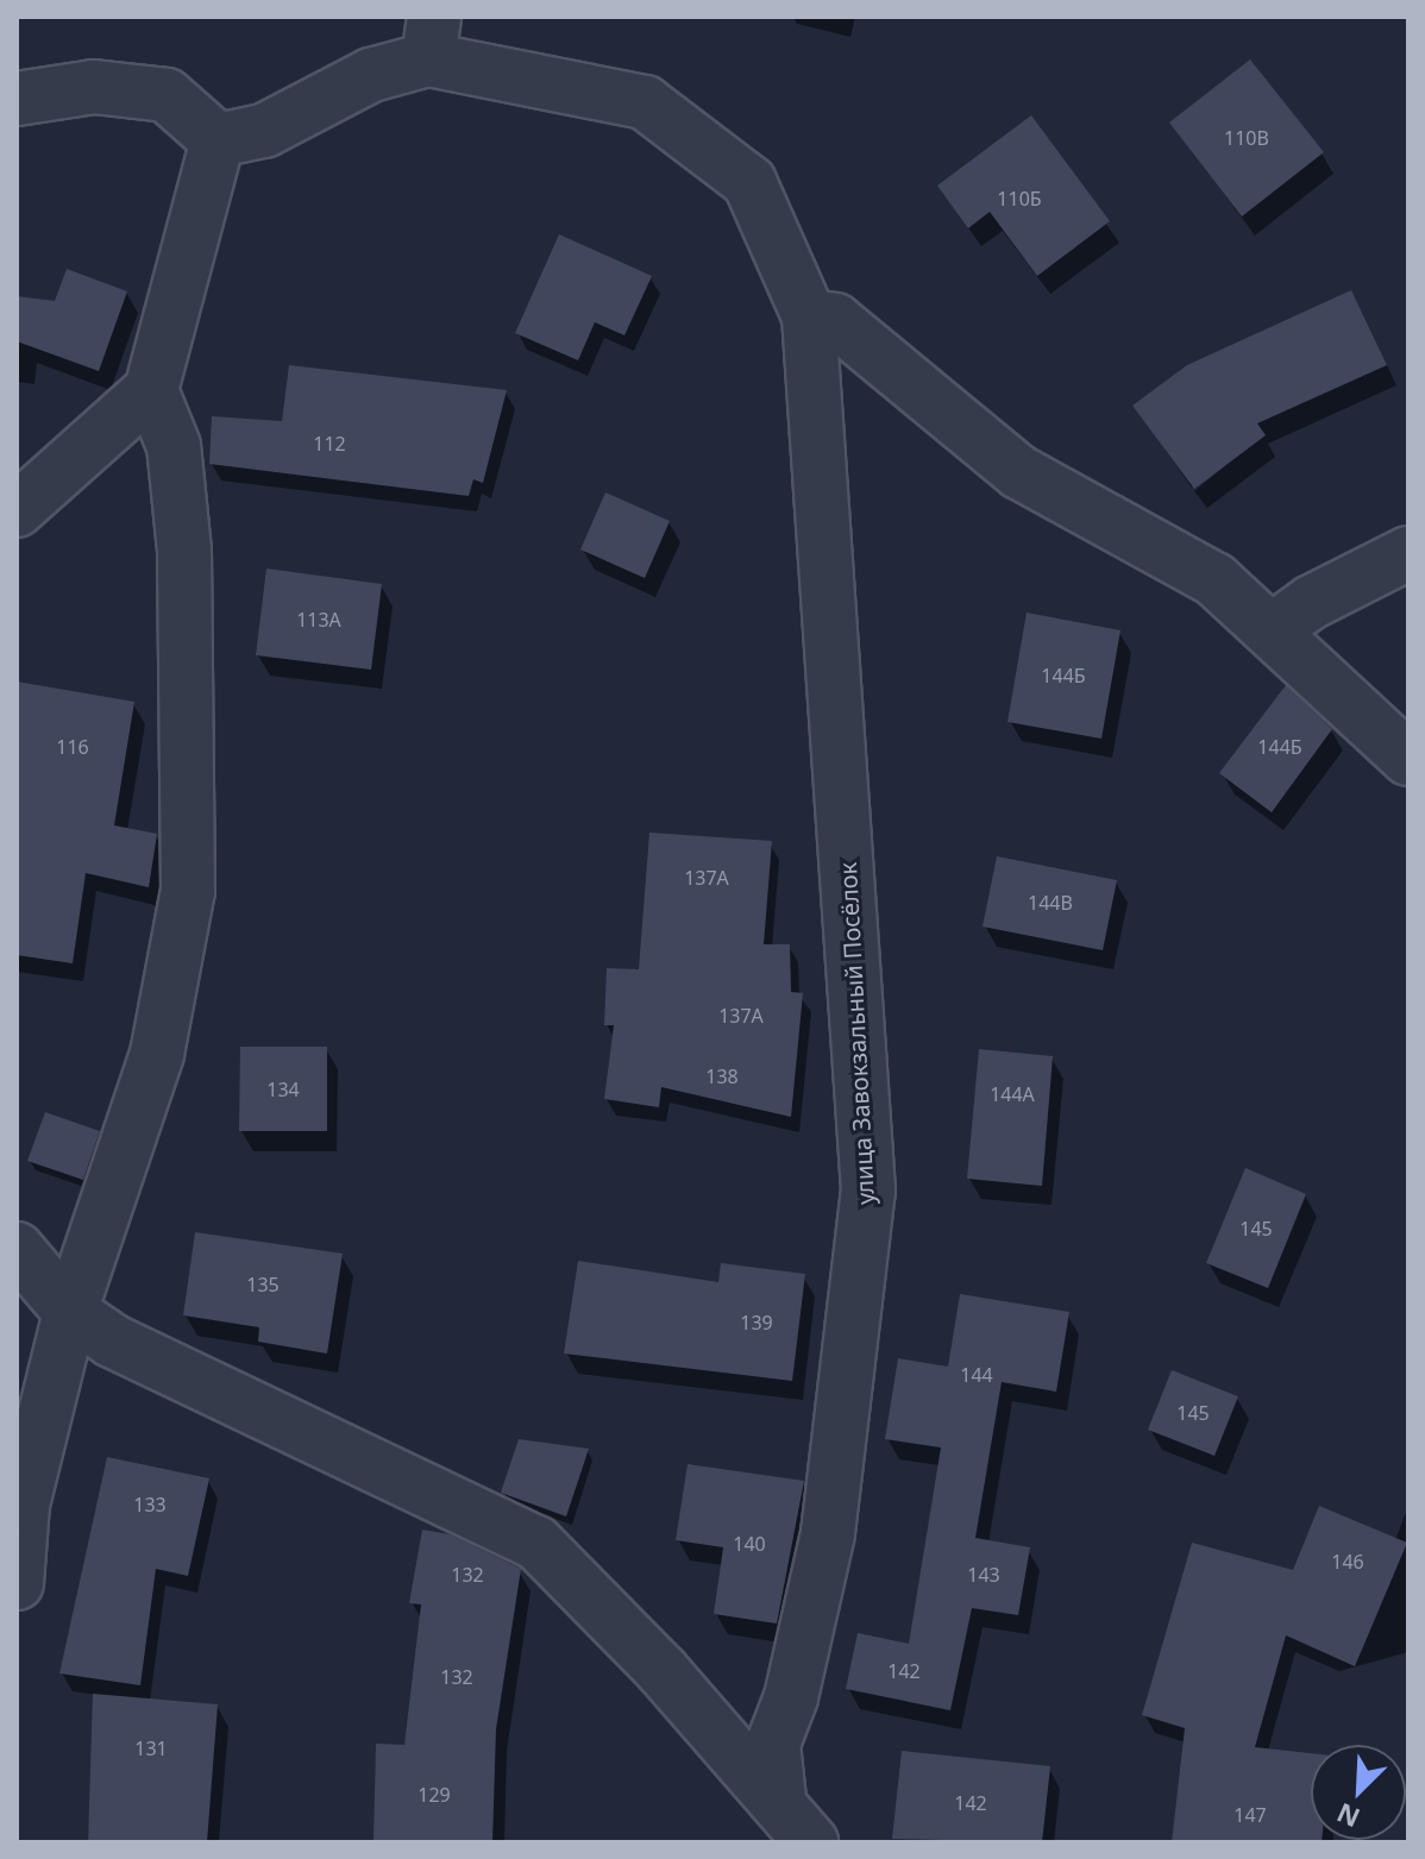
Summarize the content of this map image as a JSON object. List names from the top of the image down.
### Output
{
  "streets": {
    "street": ["улица Завокзальный Посёлок"]
  },
  "house_numbers": [
    "110В",
    "110Б",
    "112",
    "113А",
    "144Б",
    "116",
    "144Б",
    "137А",
    "144В",
    "137А",
    "138",
    "134",
    "144А",
    "145",
    "135",
    "139",
    "144",
    "145",
    "133",
    "140",
    "146",
    "132",
    "143",
    "142",
    "132",
    "131",
    "129",
    "142",
    "147"
  ],
  "north": "bottom left"
}
